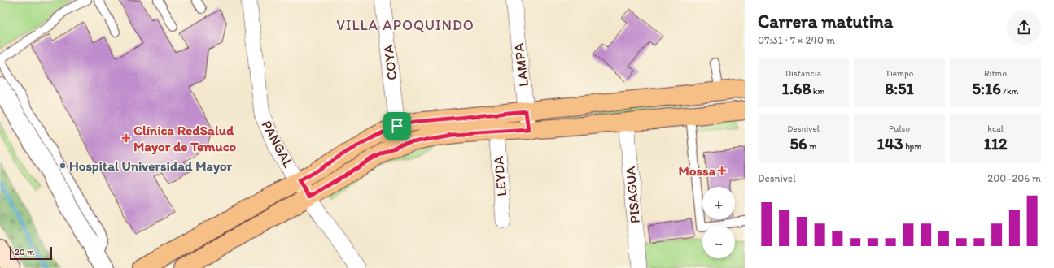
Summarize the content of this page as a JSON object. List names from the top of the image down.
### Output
{
  "streets": {
    "street": [
      "COYA",
      "LAMPA",
      "PANGAL",
      "LEYDA",
      "PISAGUA"
    ]
  },
  "districts": ["VILLA APOQUINDO"],
  "places": {
    "health": ["Clínica RedSalud Mayor de Temuco", "Mossa"],
    "other": ["Hospital Universidad Mayor"]
  },
  "scale_bar": "20 m",
  "page": {
    "heading": ["Carrera matutina", "07:31 · 7 × 240 m"],
    "stats": [
      ["Distancia", "1.68 km"],
      ["Tiempo", "8:51"],
      ["Ritmo", "5:16 /km"],
      ["Desnivel", "56 m"],
      ["Pulso", "143 bpm"],
      ["kcal", "112"]
    ],
    "chart": ["Desnivel", "200–206 m"],
    "map_buttons": ["+", "−"],
    "scale": "20 m"
  }
}
